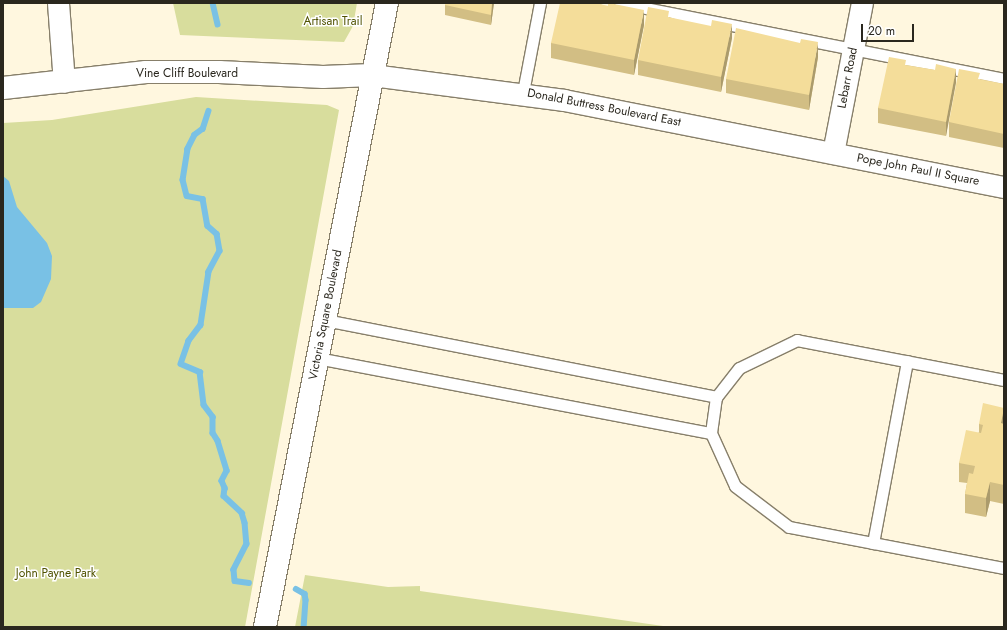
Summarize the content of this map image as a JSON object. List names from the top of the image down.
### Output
{
  "streets": {
    "street": [
      "Vine Cliff Boulevard",
      "Lebarr Road",
      "Donald Buttress Boulevard East",
      "Pope John Paul II Square",
      "Victoria Square Boulevard"
    ]
  },
  "crossings": [
    ["Vine Cliff Boulevard", "Donald Buttress Boulevard East"],
    ["Vine Cliff Boulevard", "Victoria Square Boulevard"],
    ["Lebarr Road", "Donald Buttress Boulevard East"],
    ["Lebarr Road", "Pope John Paul II Square"],
    ["Donald Buttress Boulevard East", "Pope John Paul II Square"],
    ["Donald Buttress Boulevard East", "Victoria Square Boulevard"]
  ],
  "parks": ["Artisan Trail", "John Payne Park"],
  "scale_bar": "20 m"
}
